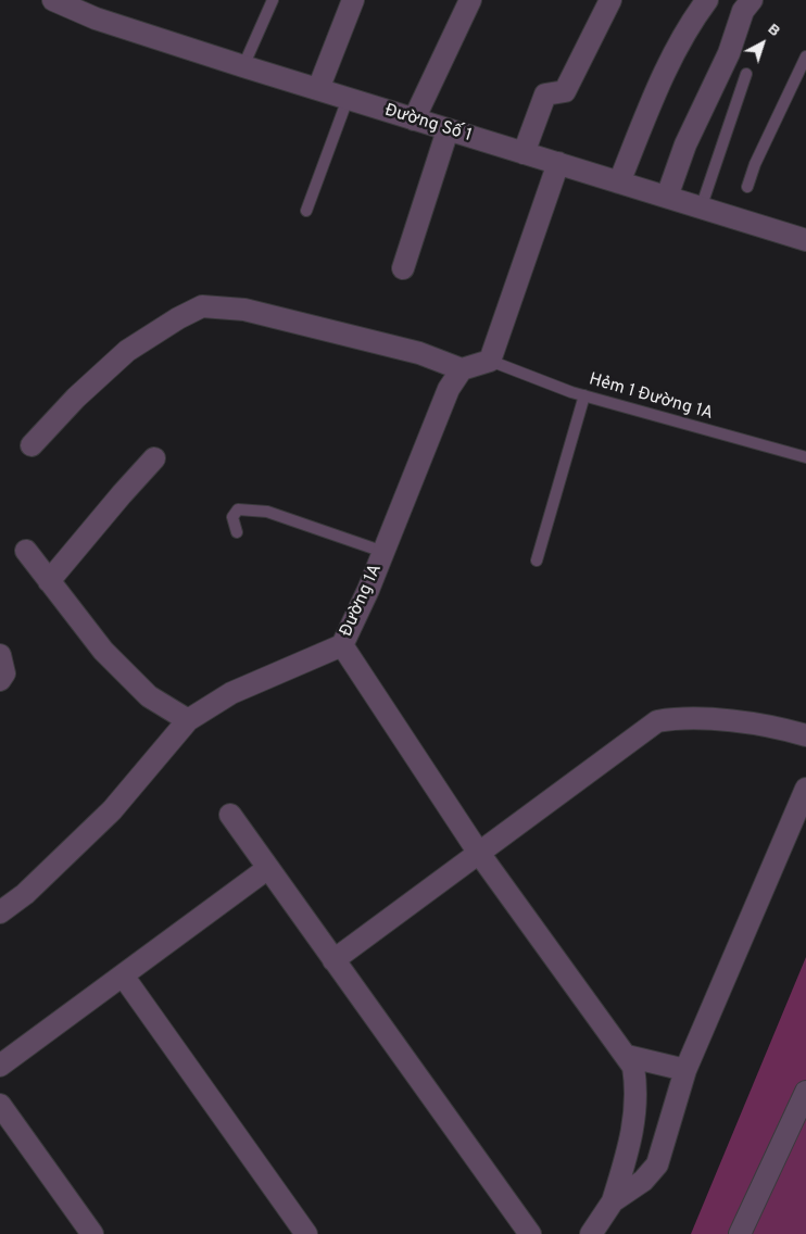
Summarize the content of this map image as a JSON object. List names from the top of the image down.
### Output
{
  "streets": {
    "street": ["Đường Số 1", "Đường 1A"],
    "lane": ["Hẻm 1 Đường 1A"]
  },
  "north": "top right"
}
